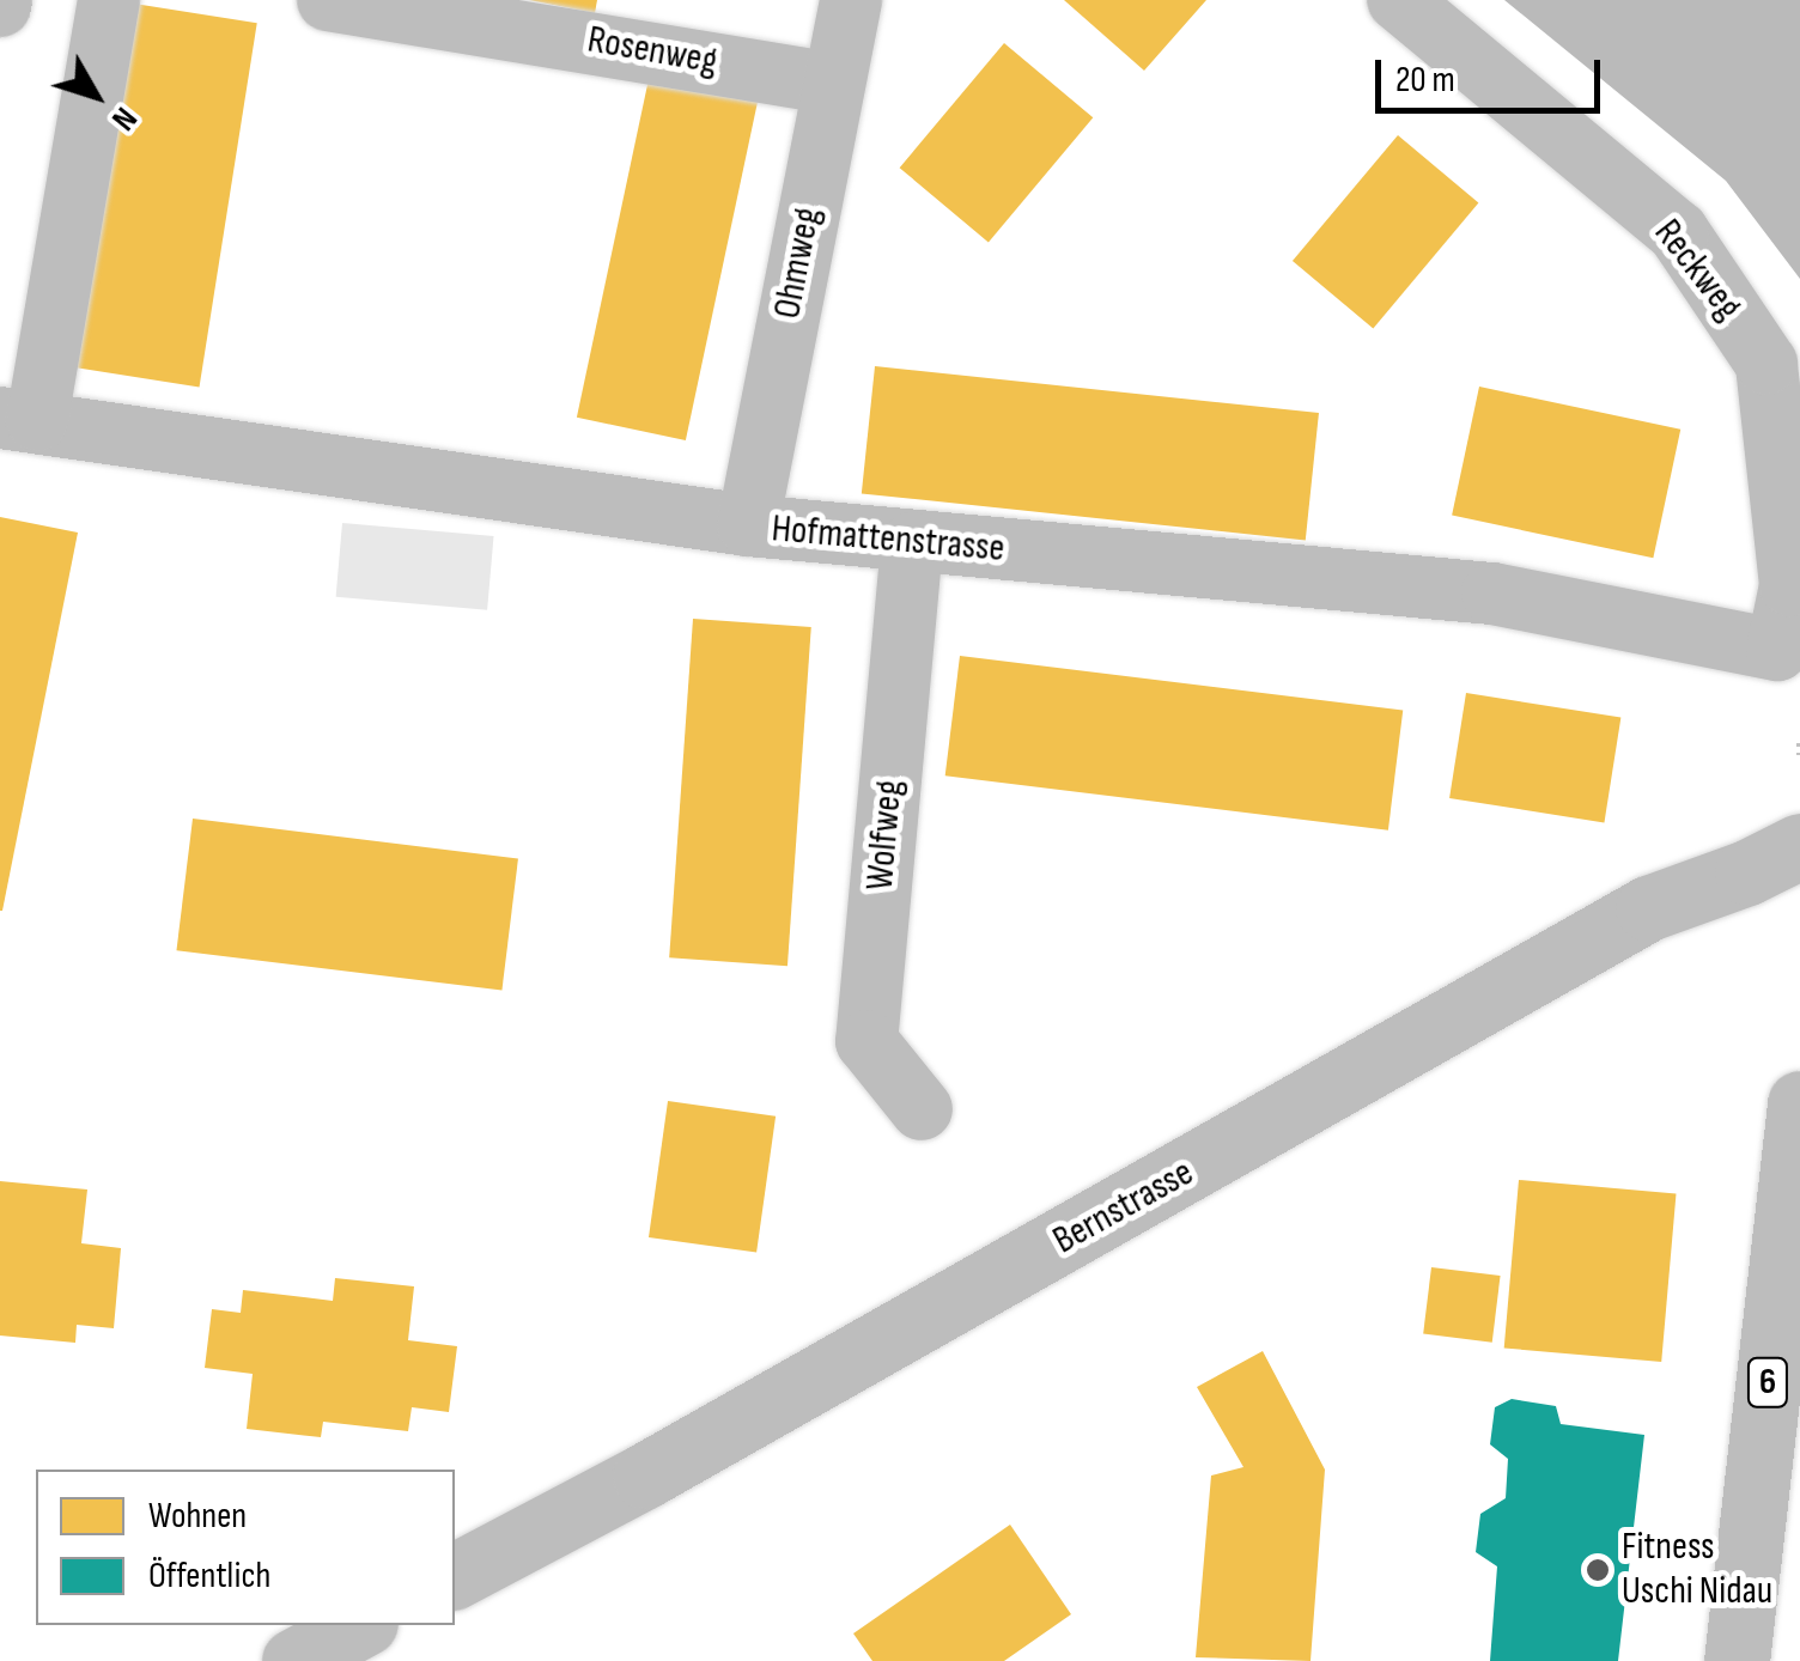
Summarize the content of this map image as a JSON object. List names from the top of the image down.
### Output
{
  "streets": {
    "main road": ["Bernstrasse", "6"],
    "street": [
      "Rosenweg",
      "Ohmweg",
      "Reckweg",
      "Hofmattenstrasse",
      "Wolfweg"
    ]
  },
  "crossings": [
    ["Rosenweg", "Ohmweg"],
    ["Ohmweg", "Hofmattenstrasse"],
    ["Reckweg", "Hofmattenstrasse"],
    ["Hofmattenstrasse", "Wolfweg"]
  ],
  "places": ["Fitness Uschi Nidau"],
  "legend": ["Wohnen", "Öffentlich"],
  "scale_bar": "20 m",
  "north": "bottom right"
}
